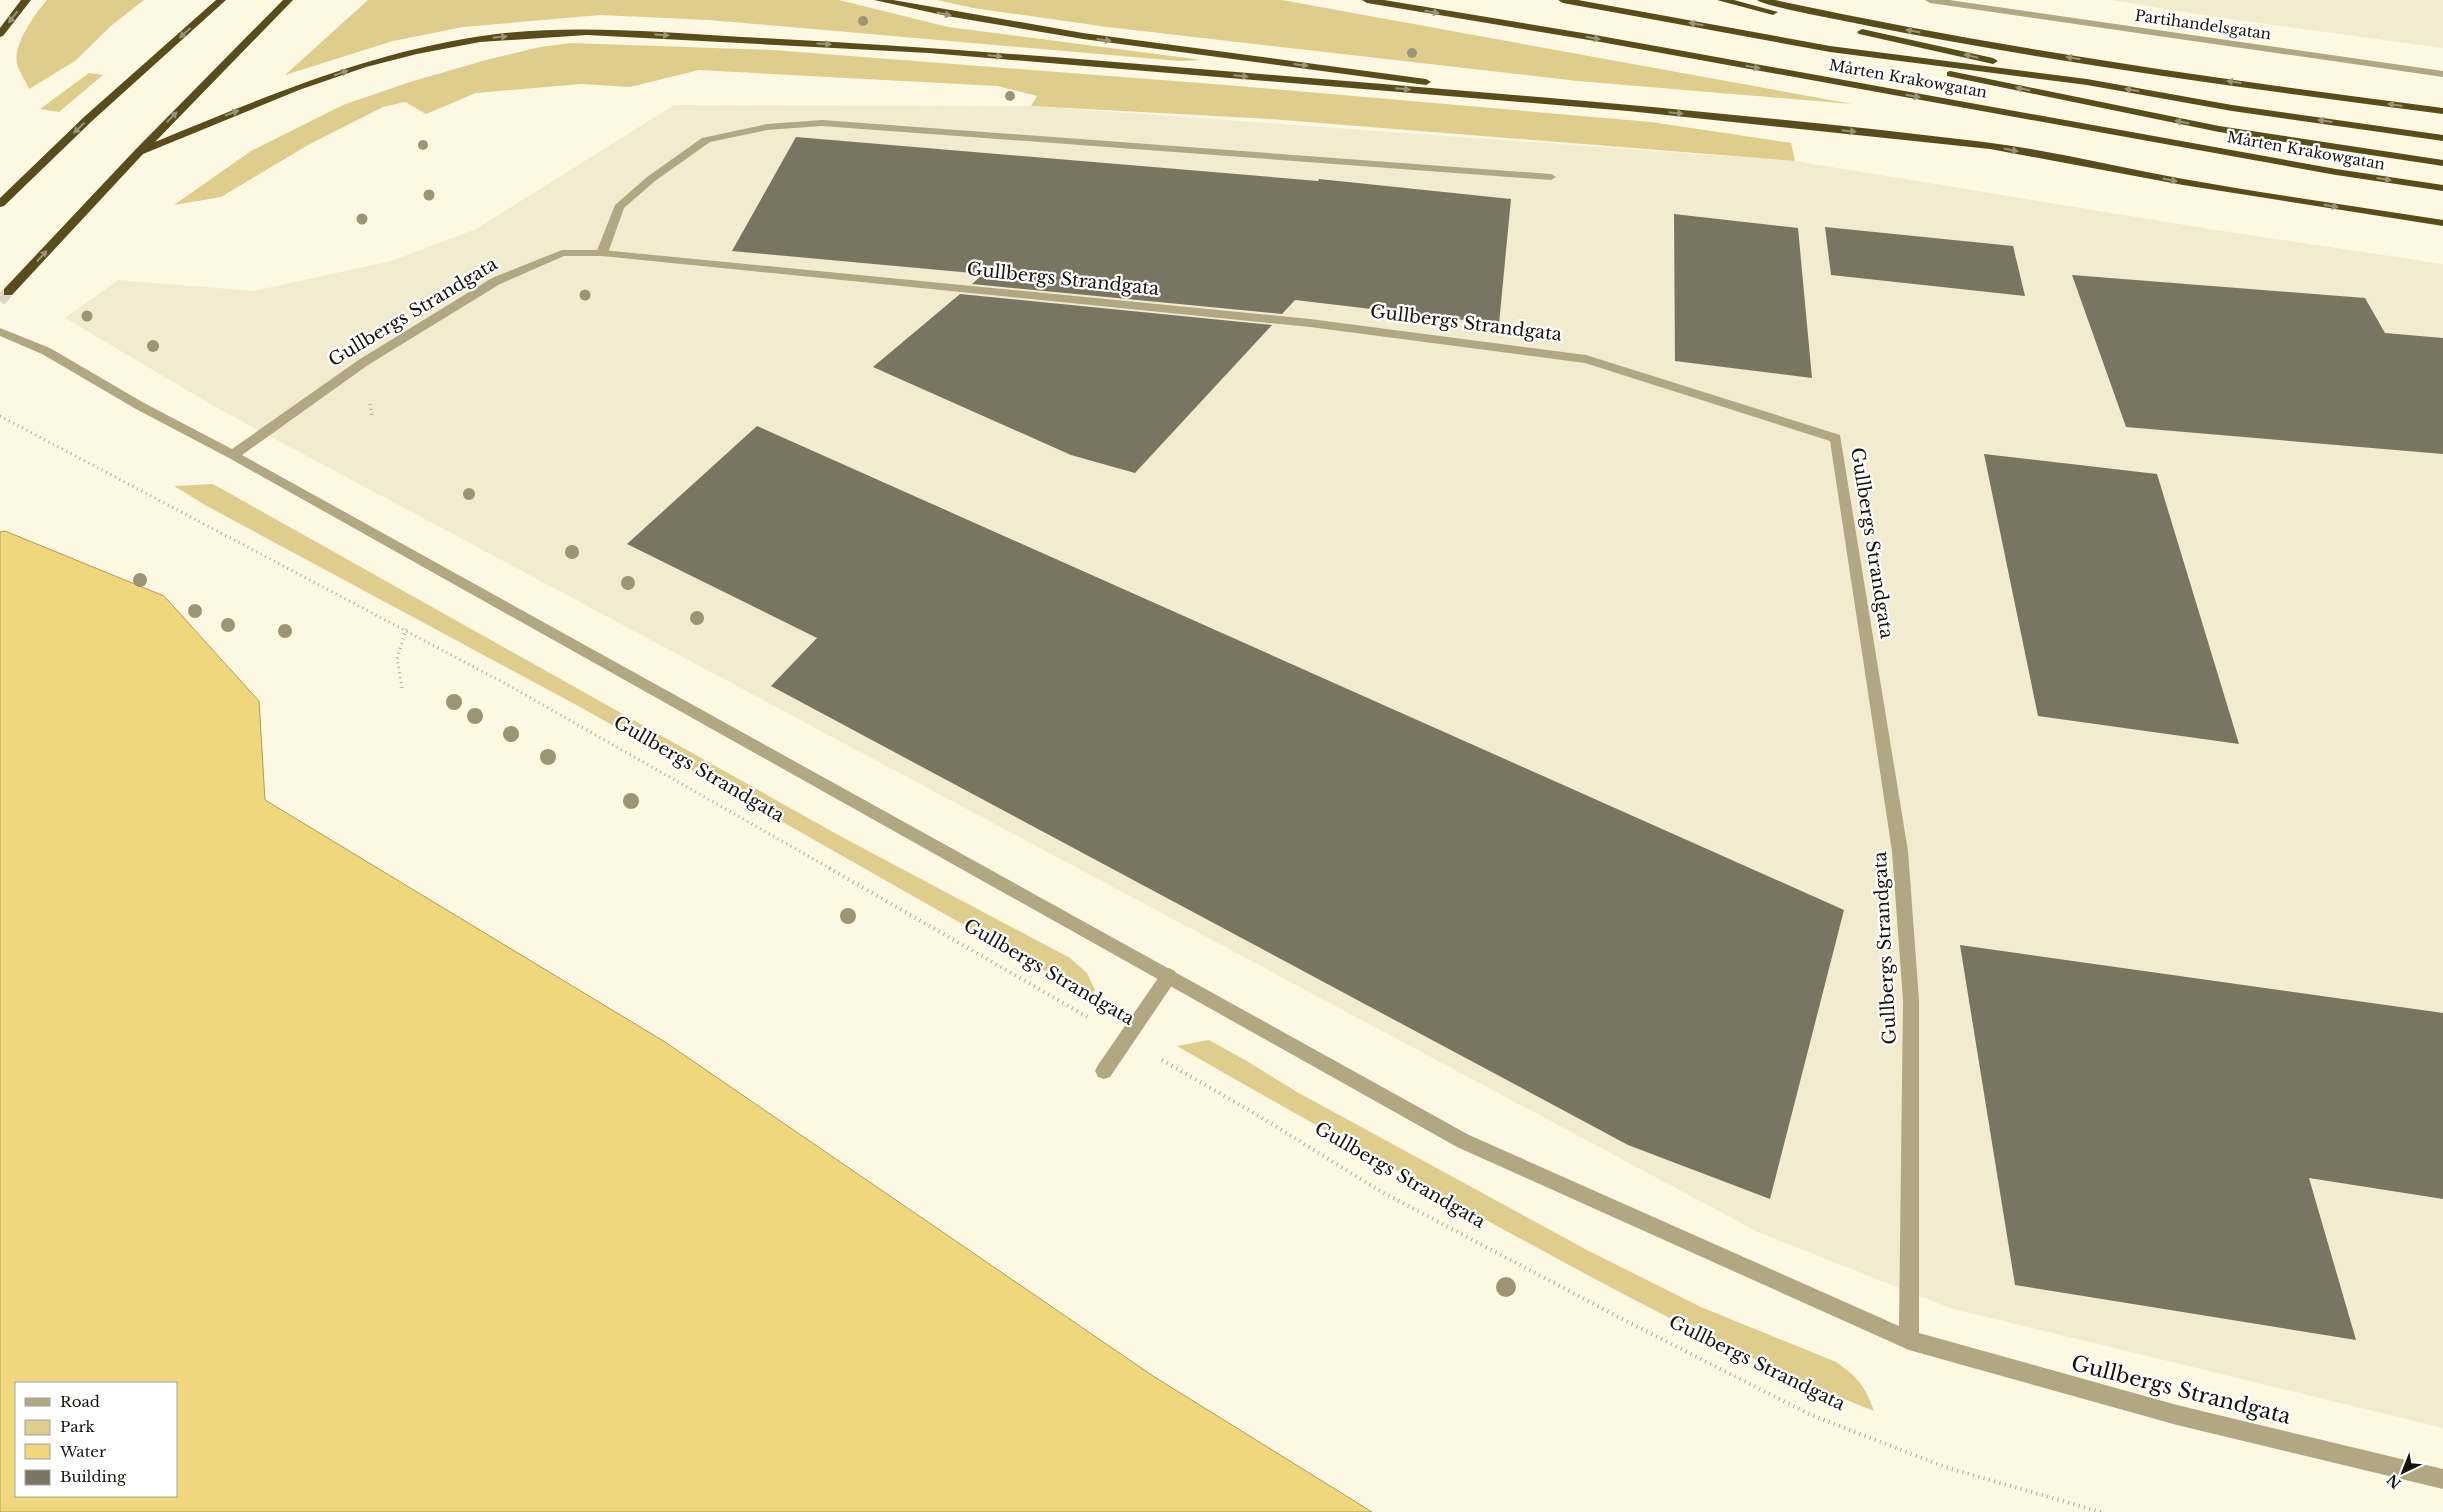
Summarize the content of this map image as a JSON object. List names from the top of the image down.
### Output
{
  "streets": {
    "highway": ["Mårten Krakowgatan"],
    "street": ["Partihandelsgatan", "Gullbergs Strandgata"]
  },
  "legend": [
    "Road",
    "Park",
    "Water",
    "Building"
  ],
  "north": "bottom left"
}
